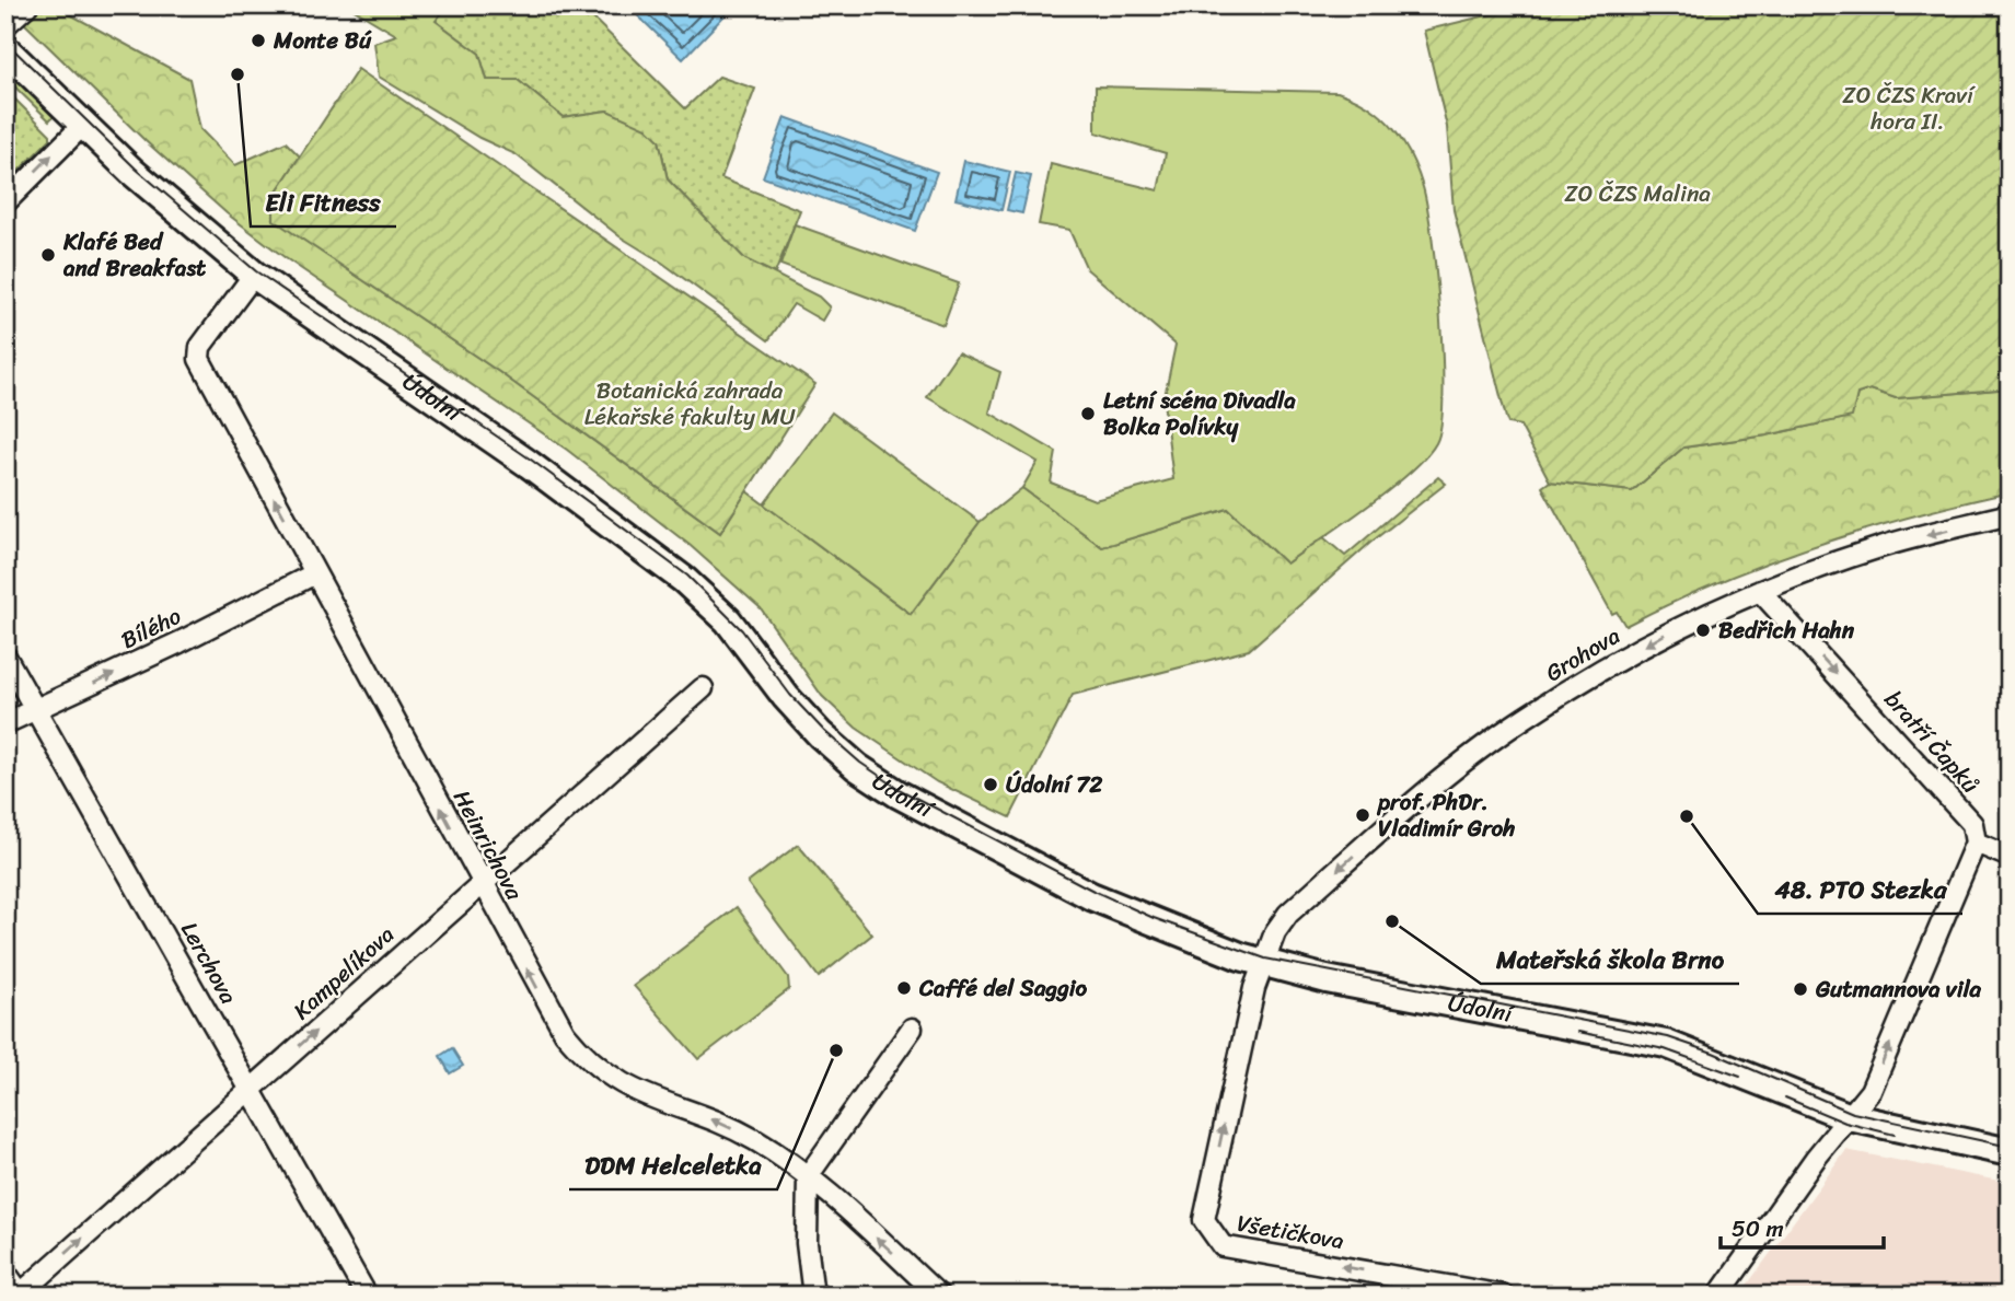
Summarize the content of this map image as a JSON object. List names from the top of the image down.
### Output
{
  "streets": {
    "street": [
      "Údolní",
      "Bílého",
      "Grohova",
      "bratří Čapků",
      "Heinrichova",
      "Lerchova",
      "Kampelíkova",
      "Všetičkova"
    ]
  },
  "crossings": [
    ["Údolní", "Grohova"],
    ["Údolní", "Heinrichova"],
    ["Údolní", "Všetičkova"],
    ["Bílého", "Heinrichova"],
    ["Bílého", "Lerchova"],
    ["Grohova", "bratří Čapků"],
    ["Grohova", "Všetičkova"],
    ["Heinrichova", "Kampelíkova"],
    ["Lerchova", "Kampelíkova"]
  ],
  "one_way": [
    "Bílého",
    "Grohova",
    "bratří Čapků",
    "Heinrichova",
    "Kampelíkova"
  ],
  "parks": ["ZO ČZS Kraví hora II.", "ZO ČZS Malina", "Botanická zahrada Lékařské fakulty MU"],
  "places": [
    "Monte Bú",
    "Eli Fitness",
    "Klafé Bed and Breakfast",
    "Letní scéna Divadla Bolka Polívky",
    "Bedřich Hahn",
    "Údolní 72",
    "prof. PhDr. Vladimír Groh",
    "48. PTO Stezka",
    "Mateřská škola Brno",
    "Caffé del Saggio",
    "Gutmannova vila",
    "DDM Helceletka"
  ],
  "scale_bar": "50 m"
}
